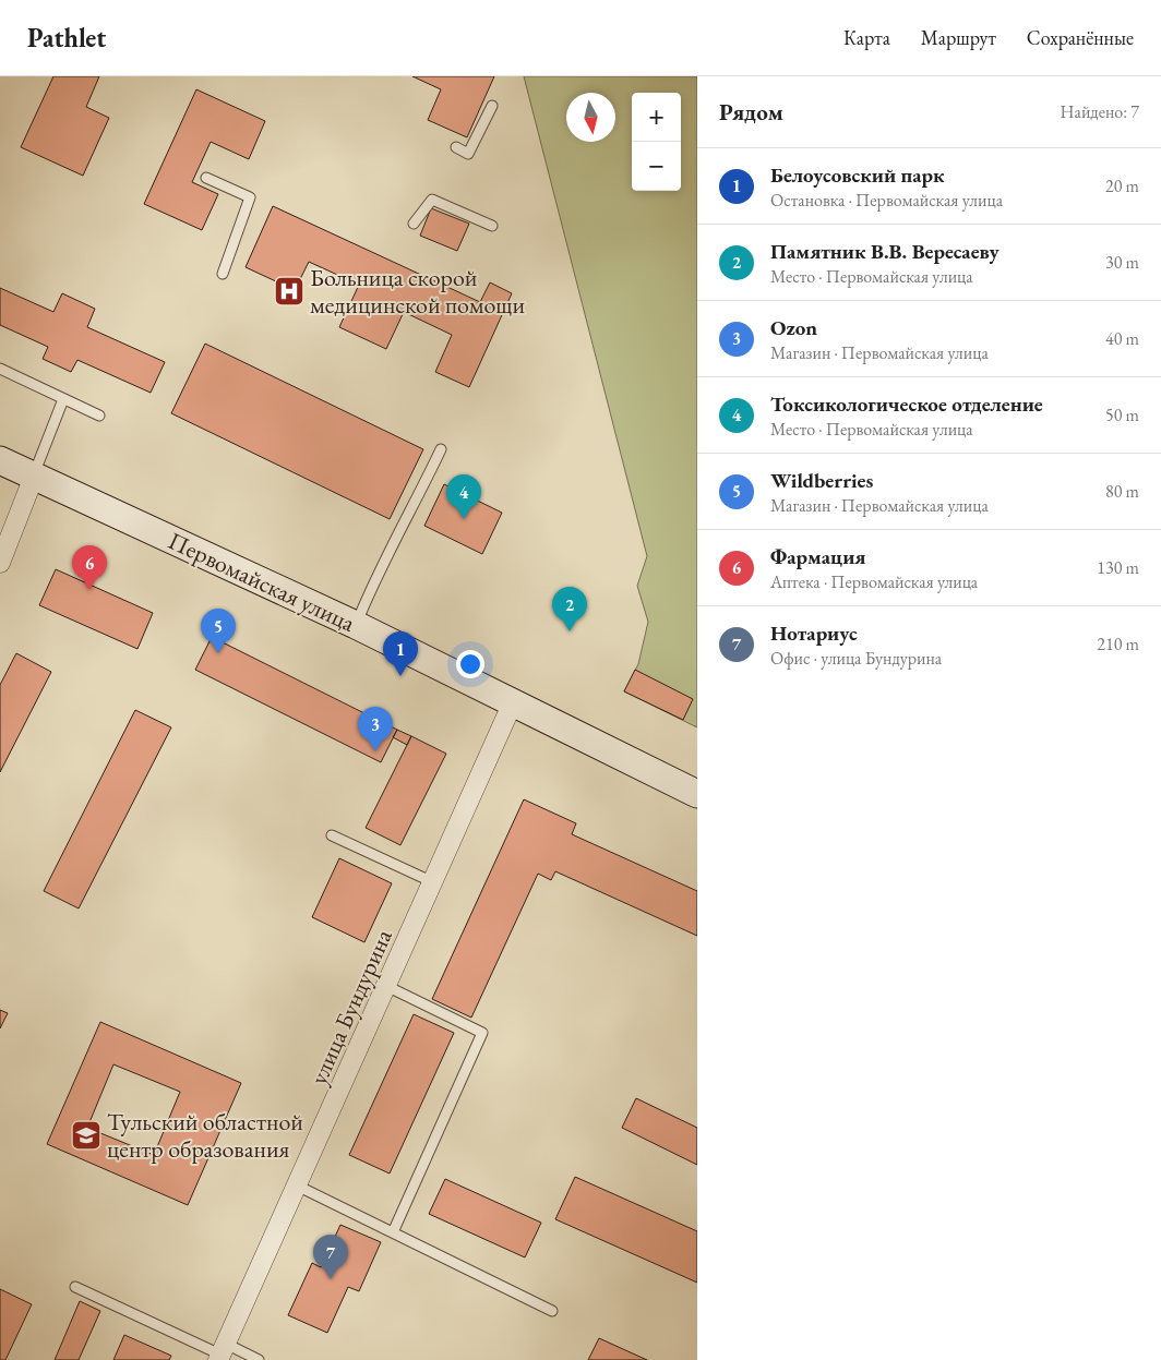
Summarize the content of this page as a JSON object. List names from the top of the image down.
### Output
{
  "streets": {
    "main road": ["Первомайская улица"],
    "street": ["улица Бундурина"]
  },
  "crossings": [
    ["Первомайская улица", "улица Бундурина"]
  ],
  "places": {
    "hospital": ["Больница скорой медицинской помощи"],
    "school or university": ["Тульский областной центр образования"]
  },
  "north": "bottom",
  "page": {
    "header": "Pathlet",
    "nav": ["Карта", "Маршрут", "Сохранённые"],
    "heading": ["Рядом", "Найдено: 7"],
    "map_buttons": ["+", "−"],
    "list": [
      {
        "mark": "1",
        "name": "Белоусовский парк",
        "note": "Остановка · Первомайская улица",
        "value": "20 m"
      },
      {
        "mark": "2",
        "name": "Памятник В.В. Вересаеву",
        "note": "Место · Первомайская улица",
        "value": "30 m"
      },
      {
        "mark": "3",
        "name": "Ozon",
        "note": "Магазин · Первомайская улица",
        "value": "40 m"
      },
      {
        "mark": "4",
        "name": "Токсикологическое отделение",
        "note": "Место · Первомайская улица",
        "value": "50 m"
      },
      {
        "mark": "5",
        "name": "Wildberries",
        "note": "Магазин · Первомайская улица",
        "value": "80 m"
      },
      {
        "mark": "6",
        "name": "Фармация",
        "note": "Аптека · Первомайская улица",
        "value": "130 m"
      },
      {
        "mark": "7",
        "name": "Нотариус",
        "note": "Офис · улица Бундурина",
        "value": "210 m"
      }
    ],
    "pins": [
      "4",
      "6",
      "2",
      "5",
      "1",
      "3",
      "7"
    ]
  }
}
